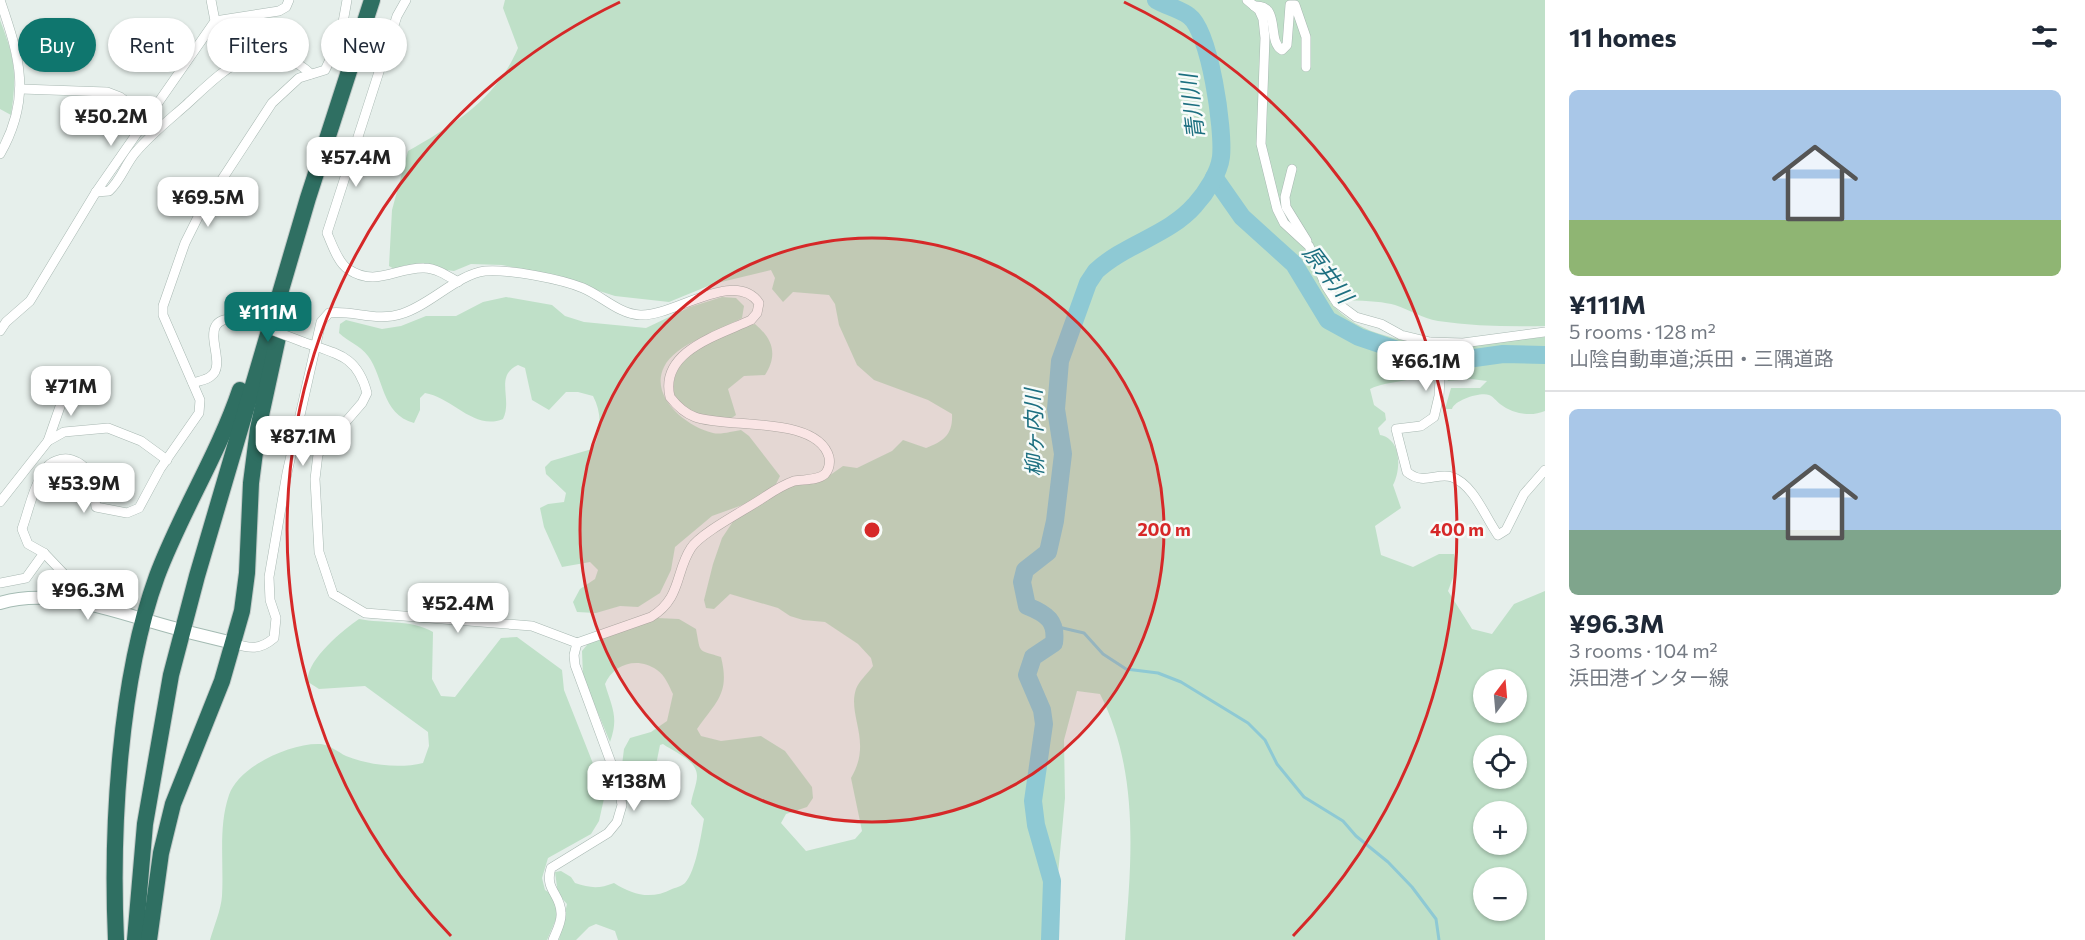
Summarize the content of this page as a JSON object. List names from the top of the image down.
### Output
{
  "water": ["青川川", "原井川", "柳ヶ内川"],
  "north": "top",
  "page": {
    "heading": "11 homes",
    "chip": [
      "Buy",
      "Rent",
      "Filters",
      "New"
    ],
    "list": [
      {
        "name": "¥111M",
        "note": "5 rooms · 128 m² · 山陰自動車道;浜田・三隅道路"
      },
      {
        "name": "¥96.3M",
        "note": "3 rooms · 104 m² · 浜田港インター線"
      }
    ],
    "price": [
      "¥50.2M",
      "¥57.4M",
      "¥69.5M",
      "¥111M",
      "¥66.1M",
      "¥71M",
      "¥87.1M",
      "¥53.9M",
      "¥96.3M",
      "¥52.4M",
      "¥138M"
    ],
    "map_buttons": ["+", "−"]
  },
  "rings": ["200 m", "400 m"]
}
